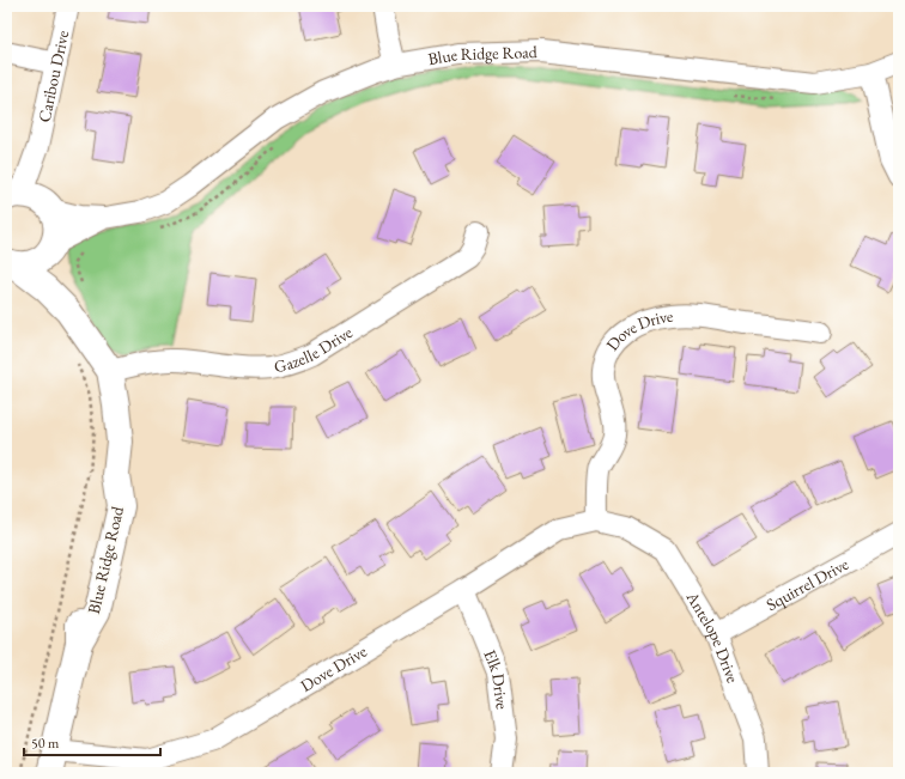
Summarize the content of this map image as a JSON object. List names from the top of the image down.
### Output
{
  "streets": {
    "street": [
      "Blue Ridge Road",
      "Caribou Drive",
      "Dove Drive",
      "Gazelle Drive",
      "Squirrel Drive",
      "Antelope Drive",
      "Elk Drive"
    ]
  },
  "crossings": [
    ["Blue Ridge Road", "Caribou Drive"],
    ["Blue Ridge Road", "Dove Drive"],
    ["Blue Ridge Road", "Gazelle Drive"],
    ["Dove Drive", "Antelope Drive"],
    ["Dove Drive", "Elk Drive"],
    ["Squirrel Drive", "Antelope Drive"]
  ],
  "scale_bar": "50 m"
}
